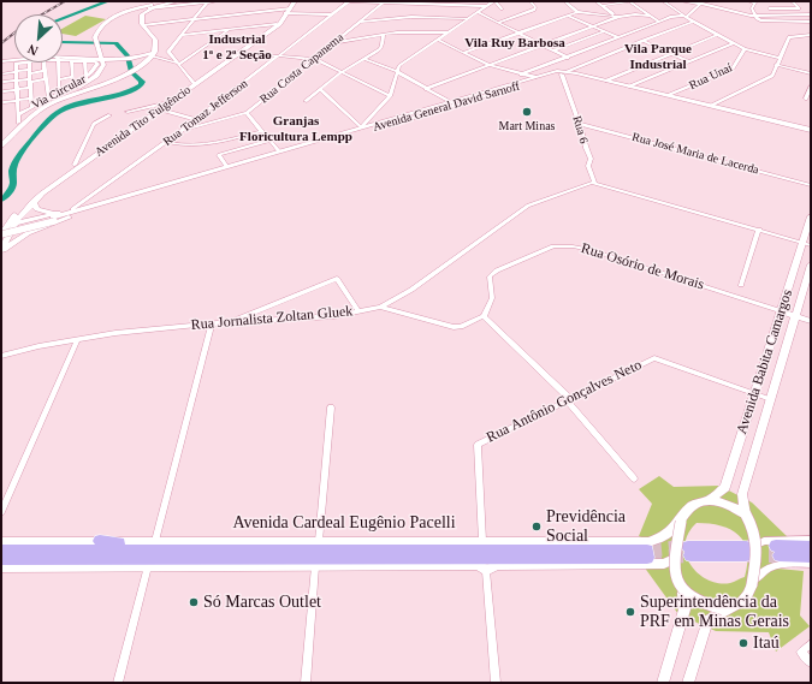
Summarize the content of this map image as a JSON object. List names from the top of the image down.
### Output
{
  "streets": {
    "highway": ["Avenida Cardeal Eugênio Pacelli"],
    "main road": [
      "Avenida General David Sarnoff",
      "Avenida Tito Fulgêncio",
      "Rua Osório de Morais",
      "Avenida Babita Camargos"
    ],
    "street": [
      "Rua Costa Capanema",
      "Rua Unaí",
      "Via Circular",
      "Rua Tomaz Jefferson",
      "Rua 6",
      "Rua José Maria de Lacerda",
      "Rua Jornalista Zoltan Gluek",
      "Rua Antônio Gonçalves Neto"
    ]
  },
  "crossings": [
    ["Rua Costa Capanema", "Rua Tomaz Jefferson"],
    ["Rua Costa Capanema", "Avenida Tito Fulgêncio"],
    ["Rua Unaí", "Avenida General David Sarnoff"],
    ["Avenida General David Sarnoff", "Rua Tomaz Jefferson"],
    ["Avenida General David Sarnoff", "Avenida Tito Fulgêncio"],
    ["Avenida General David Sarnoff", "Rua 6"],
    ["Rua 6", "Rua José Maria de Lacerda"],
    ["Rua 6", "Rua Jornalista Zoltan Gluek"],
    ["Rua Osório de Morais", "Avenida Babita Camargos"],
    ["Avenida Babita Camargos", "Rua Antônio Gonçalves Neto"],
    ["Avenida Babita Camargos", "Avenida Cardeal Eugênio Pacelli"],
    ["Rua Antônio Gonçalves Neto", "Avenida Cardeal Eugênio Pacelli"]
  ],
  "districts": [
    "Industrial 1ª e 2ª Seção",
    "Vila Ruy Barbosa",
    "Vila Parque Industrial",
    "Granjas Floricultura Lempp"
  ],
  "places": [
    "Mart Minas",
    "Previdência Social",
    "Só Marcas Outlet",
    "Superintendência da PRF em Minas Gerais",
    "Itaú"
  ],
  "north": "bottom left"
}
